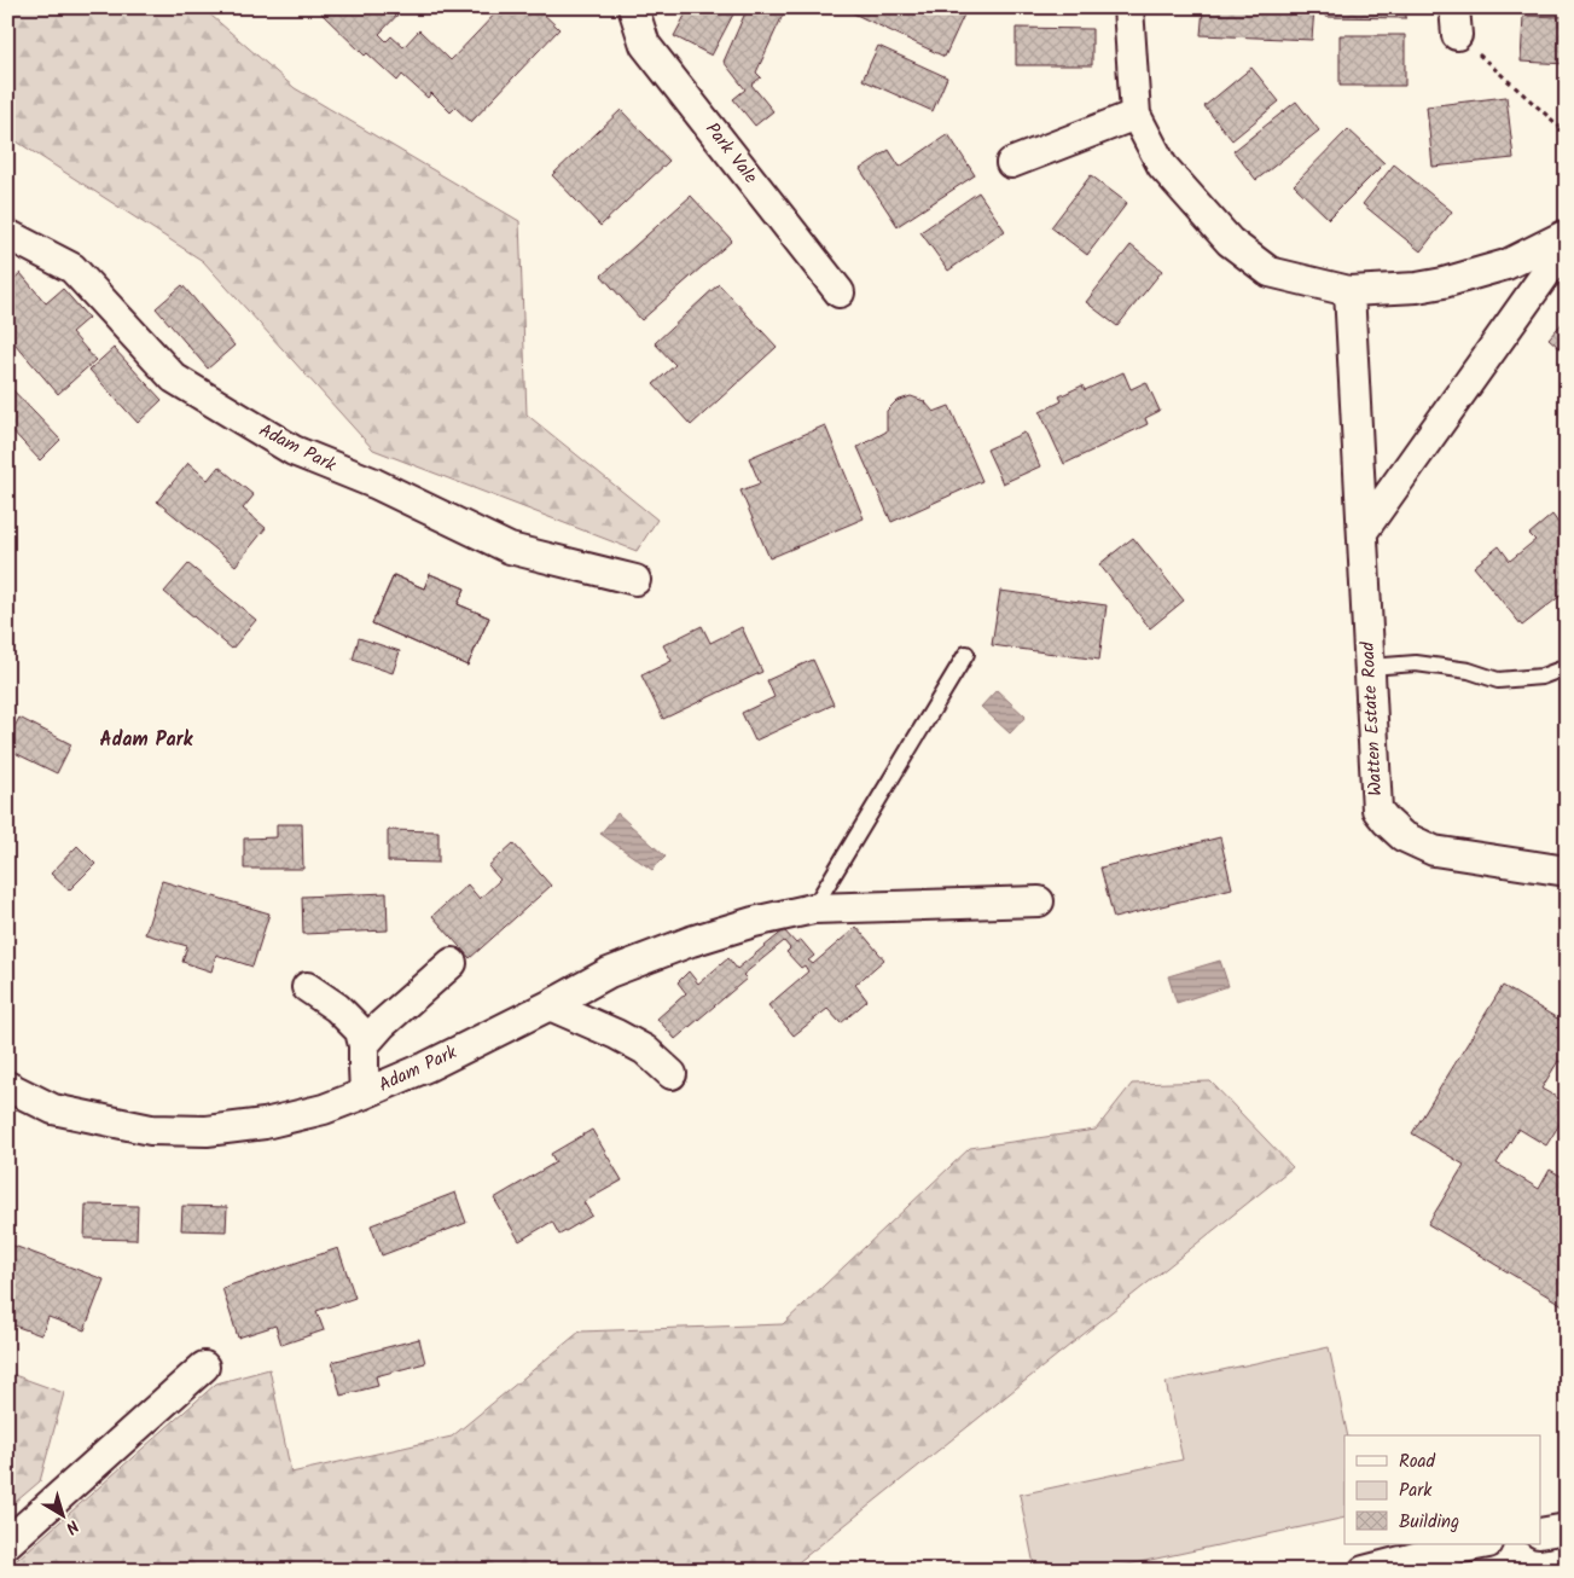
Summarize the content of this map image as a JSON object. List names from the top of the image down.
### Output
{
  "streets": {
    "street": ["Park Vale", "Adam Park", "Watten Estate Road"]
  },
  "districts": ["Adam Park"],
  "legend": ["Road", "Park", "Building"],
  "north": "bottom right"
}
